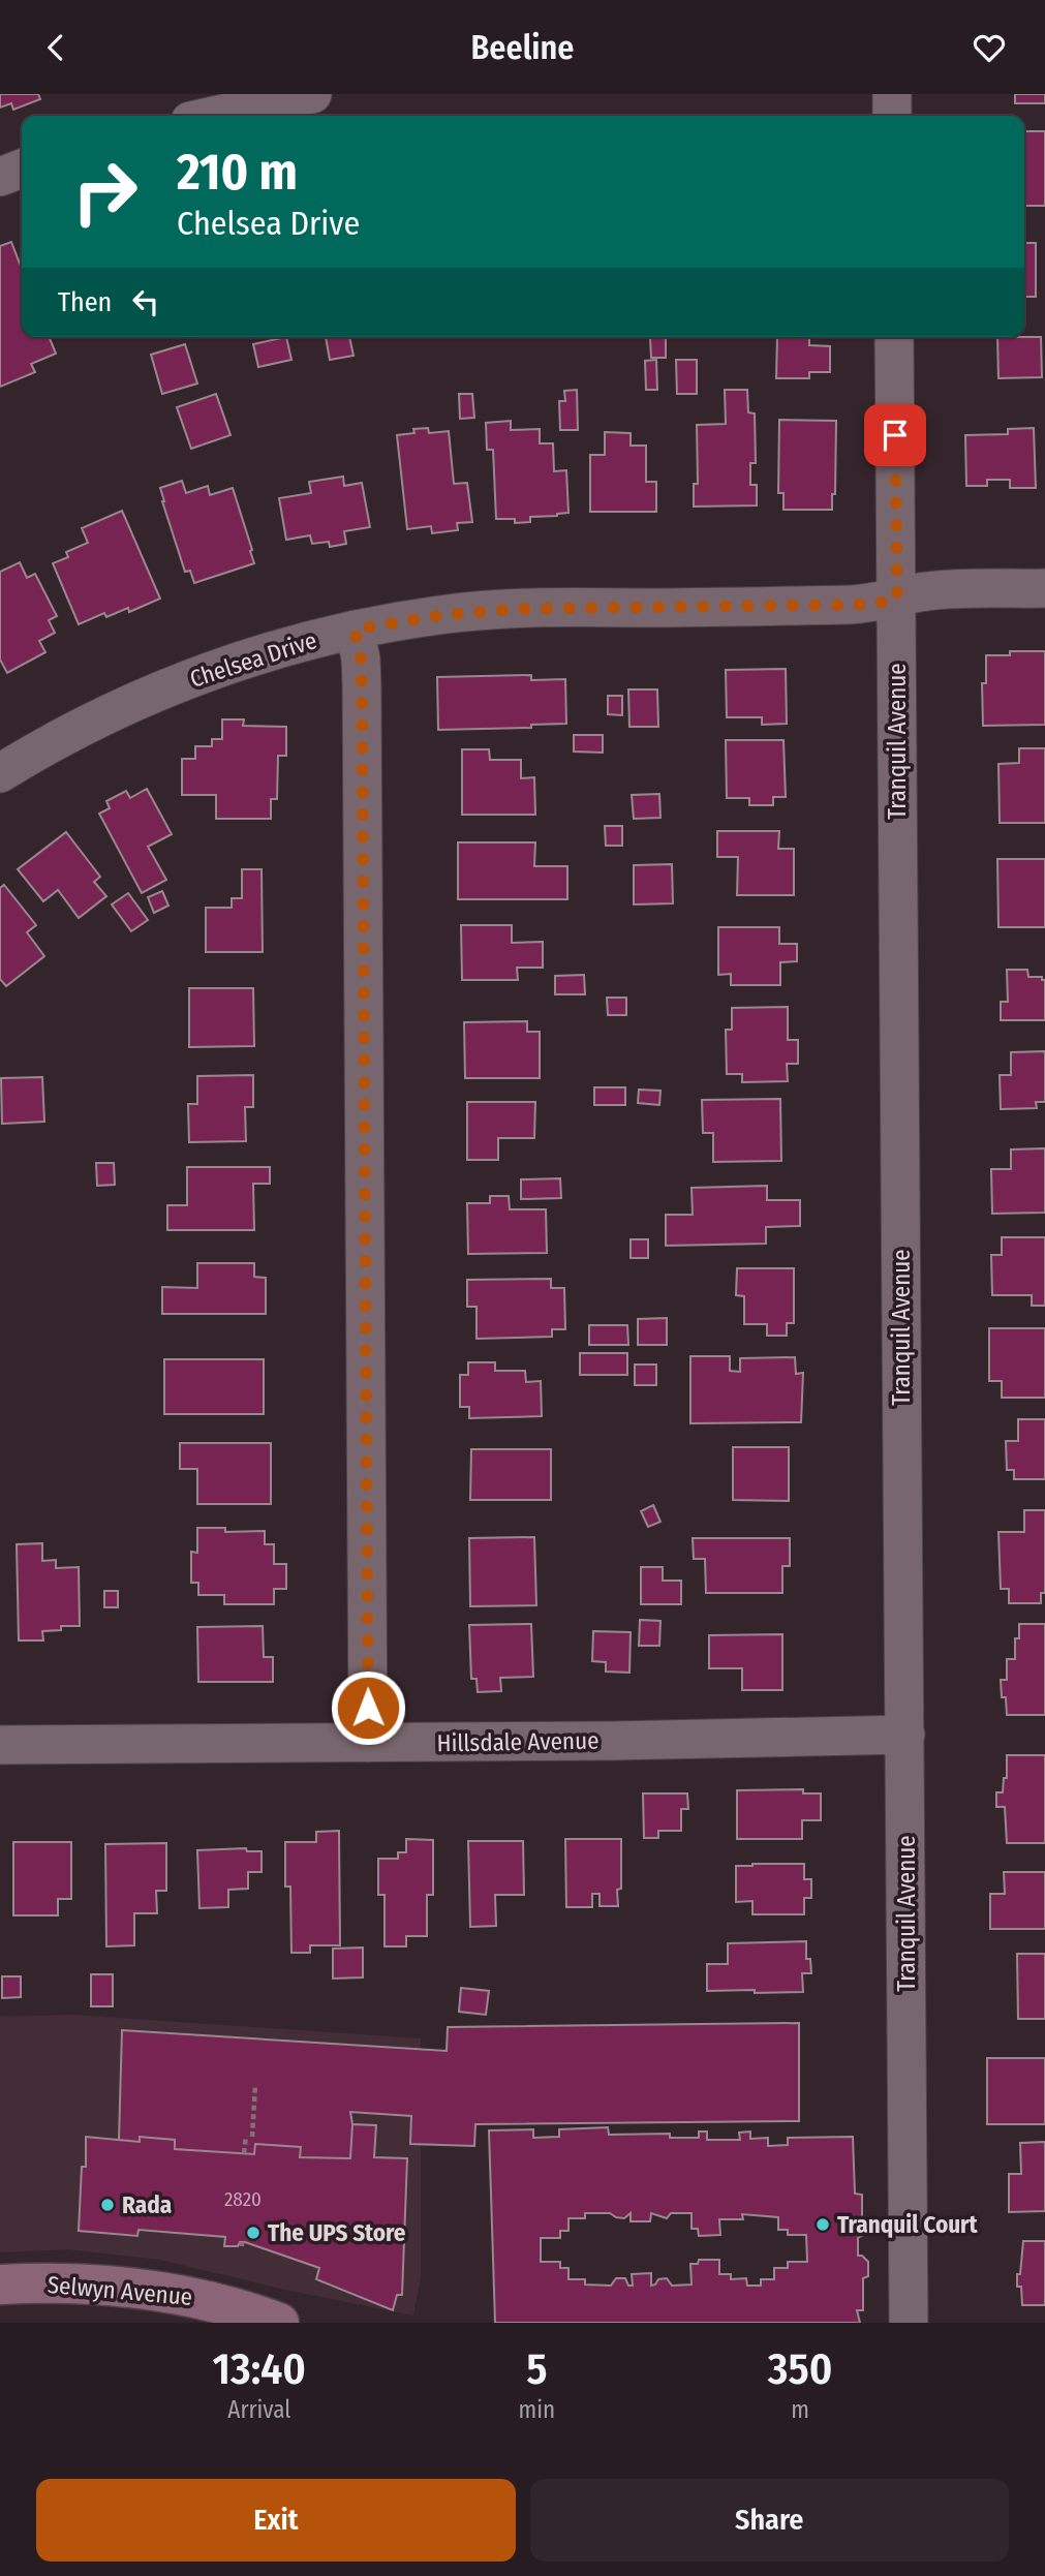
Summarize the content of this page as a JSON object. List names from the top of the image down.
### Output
{
  "streets": {
    "street": [
      "Chelsea Drive",
      "Tranquil Avenue",
      "Hillsdale Avenue",
      "Selwyn Avenue"
    ]
  },
  "crossings": [
    ["Chelsea Drive", "Tranquil Avenue"],
    ["Tranquil Avenue", "Hillsdale Avenue"]
  ],
  "places": ["Rada", "Tranquil Court", "The UPS Store"],
  "house_numbers": ["2820"],
  "page": {
    "header": "Beeline",
    "turn": ["210 m", "Chelsea Drive"],
    "then": "Then",
    "eta": [
      "13:40",
      "Arrival",
      "5",
      "min",
      "350",
      "m"
    ],
    "buttons": ["Exit", "Share"]
  }
}
